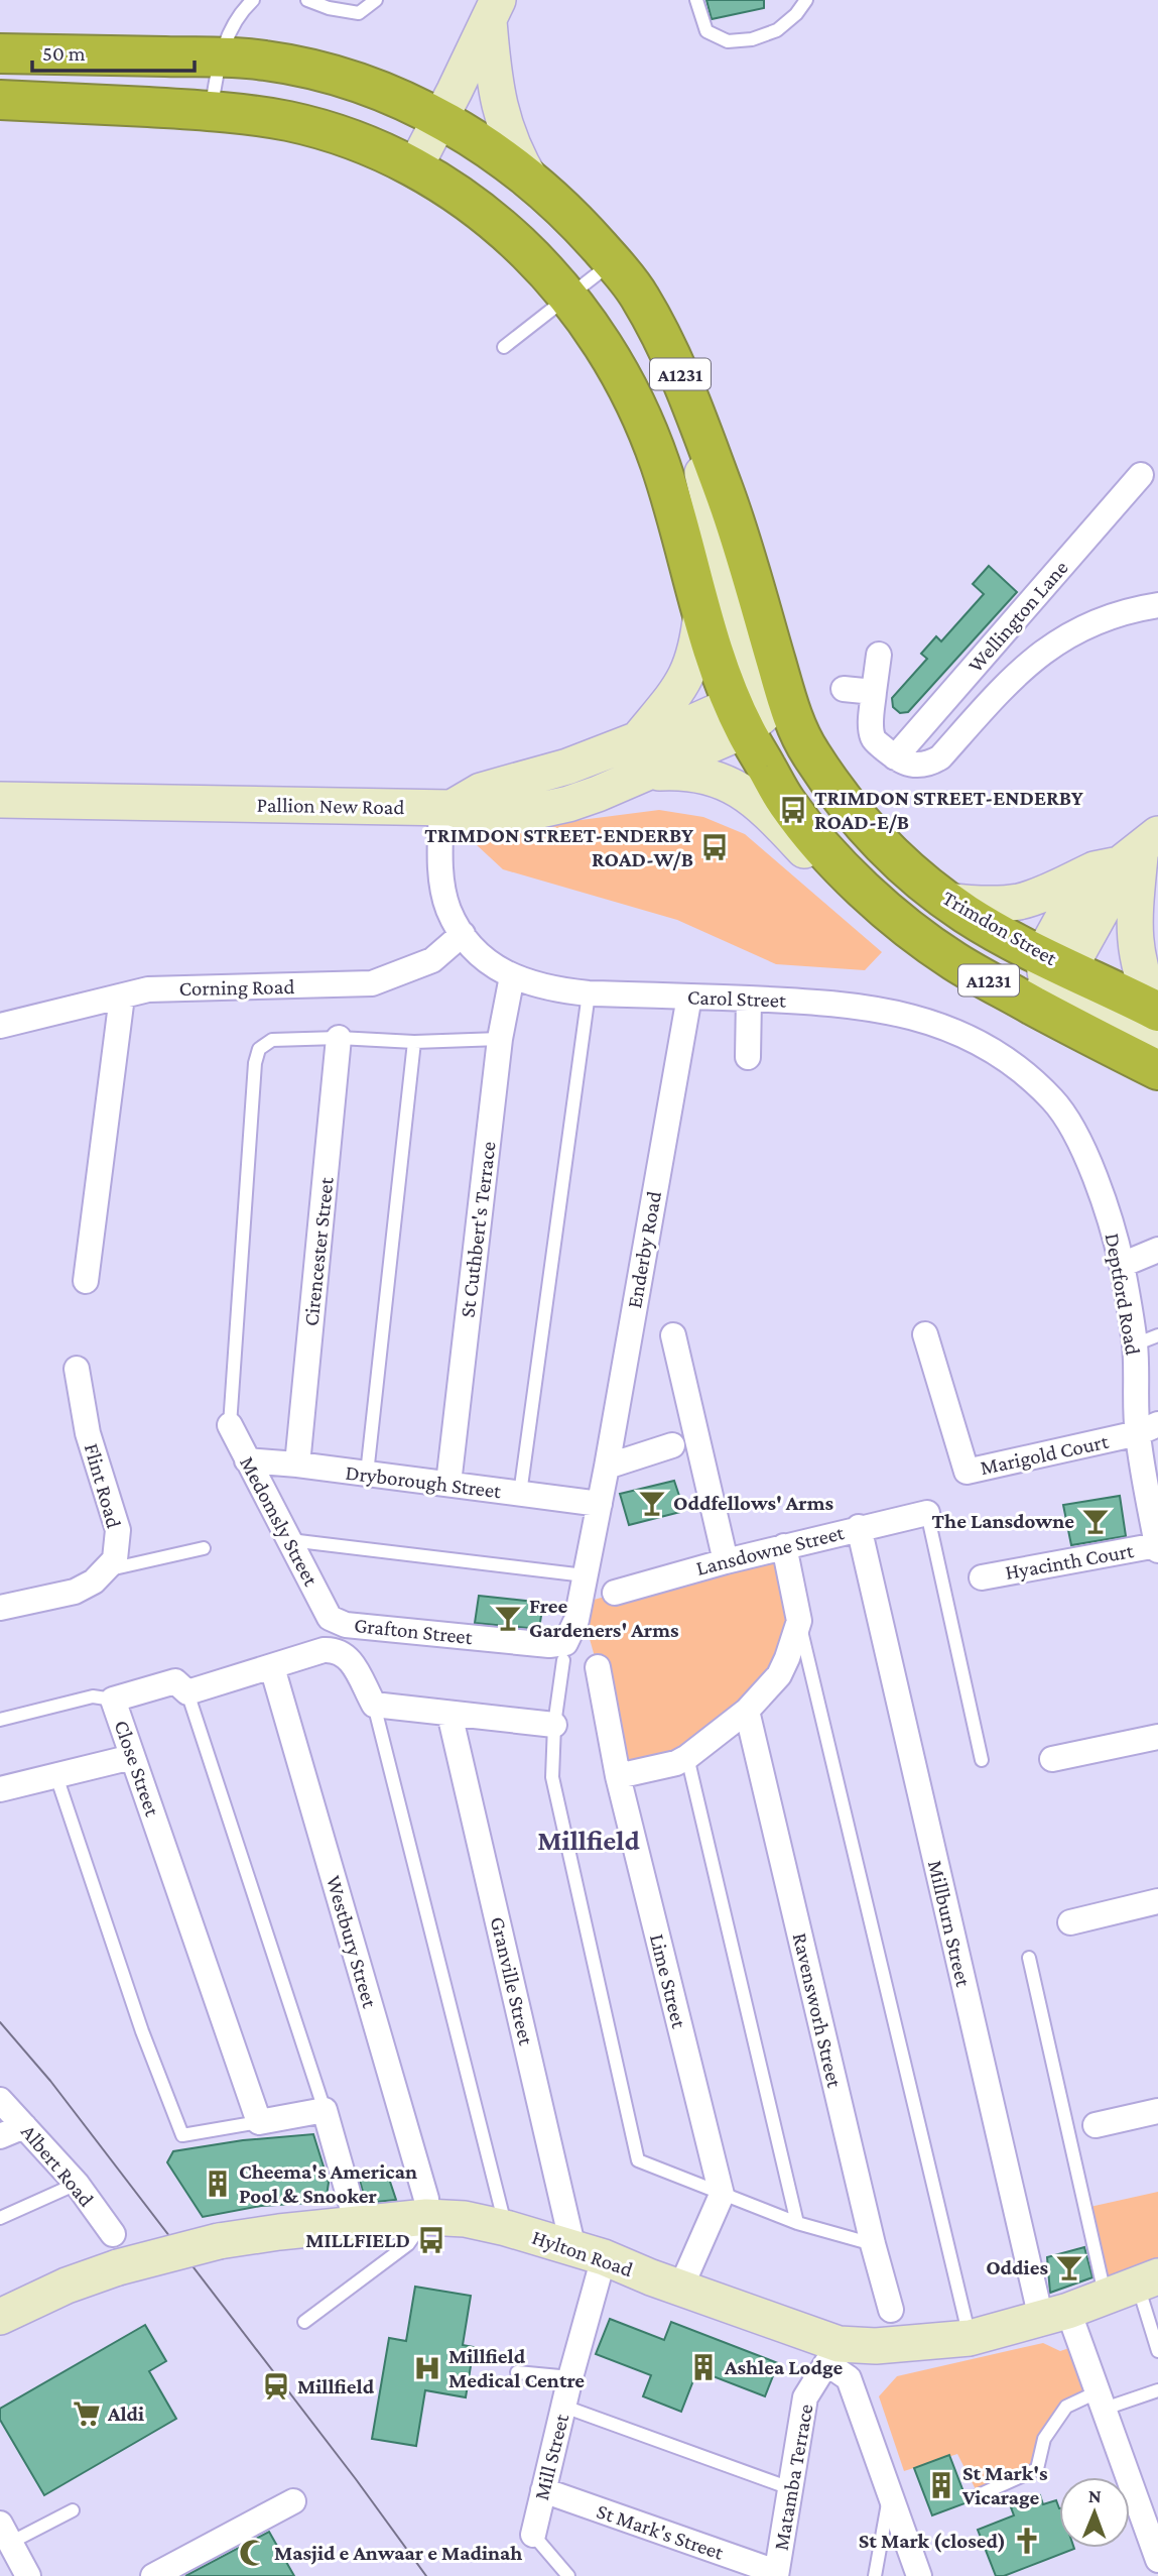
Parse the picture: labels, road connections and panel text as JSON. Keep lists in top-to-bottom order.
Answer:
{
  "streets": {
    "highway": ["A1231", "Trimdon Street"],
    "street": [
      "Wellington Lane",
      "Pallion New Road",
      "Corning Road",
      "Carol Street",
      "St Cuthbert's Terrace",
      "Enderby Road",
      "Cirencester Street",
      "Deptford Road",
      "Marigold Court",
      "Dryborough Street",
      "Flint Road",
      "Medomsly Street",
      "Lansdowne Street",
      "Hyacinth Court",
      "Grafton Street",
      "Close Street",
      "Millburn Street",
      "Westbury Street",
      "Granville Street",
      "Lime Street",
      "Ravensworh Street",
      "Albert Road",
      "Hylton Road",
      "Mill Street",
      "Matamba Terrace",
      "St Mark's Street"
    ]
  },
  "crossings": [
    ["A1231", "Pallion New Road"],
    ["A1231", "Trimdon Street"],
    ["Pallion New Road", "Trimdon Street"],
    ["Pallion New Road", "Carol Street"],
    ["Corning Road", "Carol Street"],
    ["Carol Street", "St Cuthbert's Terrace"],
    ["Carol Street", "Enderby Road"],
    ["Carol Street", "Deptford Road"],
    ["St Cuthbert's Terrace", "Dryborough Street"],
    ["Enderby Road", "Dryborough Street"],
    ["Enderby Road", "Grafton Street"],
    ["Cirencester Street", "Dryborough Street"],
    ["Deptford Road", "Marigold Court"],
    ["Deptford Road", "Hyacinth Court"],
    ["Dryborough Street", "Medomsly Street"],
    ["Dryborough Street", "Grafton Street"],
    ["Medomsly Street", "Grafton Street"],
    ["Lansdowne Street", "Millburn Street"],
    ["Close Street", "Westbury Street"],
    ["Millburn Street", "Hylton Road"],
    ["Westbury Street", "Hylton Road"],
    ["Granville Street", "Hylton Road"],
    ["Granville Street", "Mill Street"],
    ["Albert Road", "Hylton Road"],
    ["Hylton Road", "Mill Street"],
    ["Hylton Road", "Matamba Terrace"],
    ["Mill Street", "St Mark's Street"],
    ["Matamba Terrace", "St Mark's Street"]
  ],
  "districts": ["Millfield"],
  "places": {
    "bus stop": ["TRIMDON STREET-ENDERBY ROAD-E/B", "TRIMDON STREET-ENDERBY ROAD-W/B", "MILLFIELD"],
    "bar": [
      "Oddfellows' Arms",
      "The Lansdowne",
      "Free Gardeners' Arms",
      "Oddies"
    ],
    "building": ["Cheema's American Pool & Snooker", "Ashlea Lodge", "St Mark's Vicarage"],
    "hospital": ["Millfield Medical Centre"],
    "station": ["Millfield"],
    "supermarket": ["Aldi"],
    "church": ["St Mark (closed)"],
    "mosque": ["Masjid e Anwaar e Madinah"]
  },
  "scale_bar": "50 m",
  "north": "top"
}
